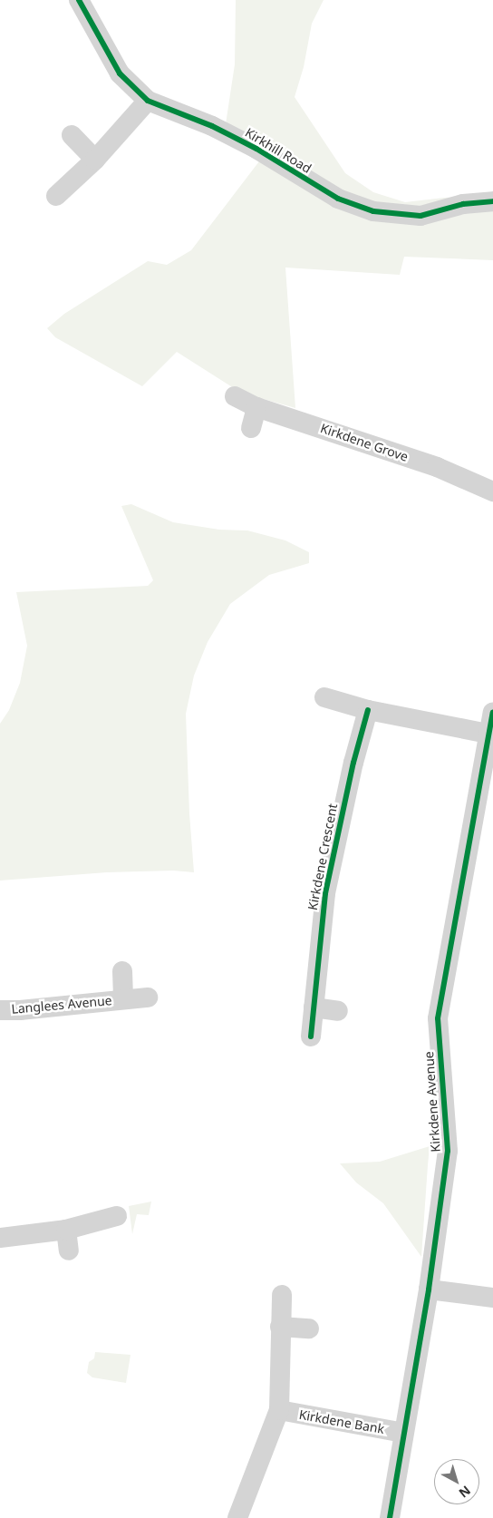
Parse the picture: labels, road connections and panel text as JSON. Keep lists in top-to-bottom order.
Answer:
{
  "streets": {
    "street": [
      "Kirkhill Road",
      "Kirkdene Grove",
      "Kirkdene Crescent",
      "Langlees Avenue",
      "Kirkdene Avenue",
      "Kirkdene Bank"
    ]
  },
  "crossings": [
    ["Kirkdene Avenue", "Kirkdene Bank"]
  ],
  "north": "bottom right"
}
